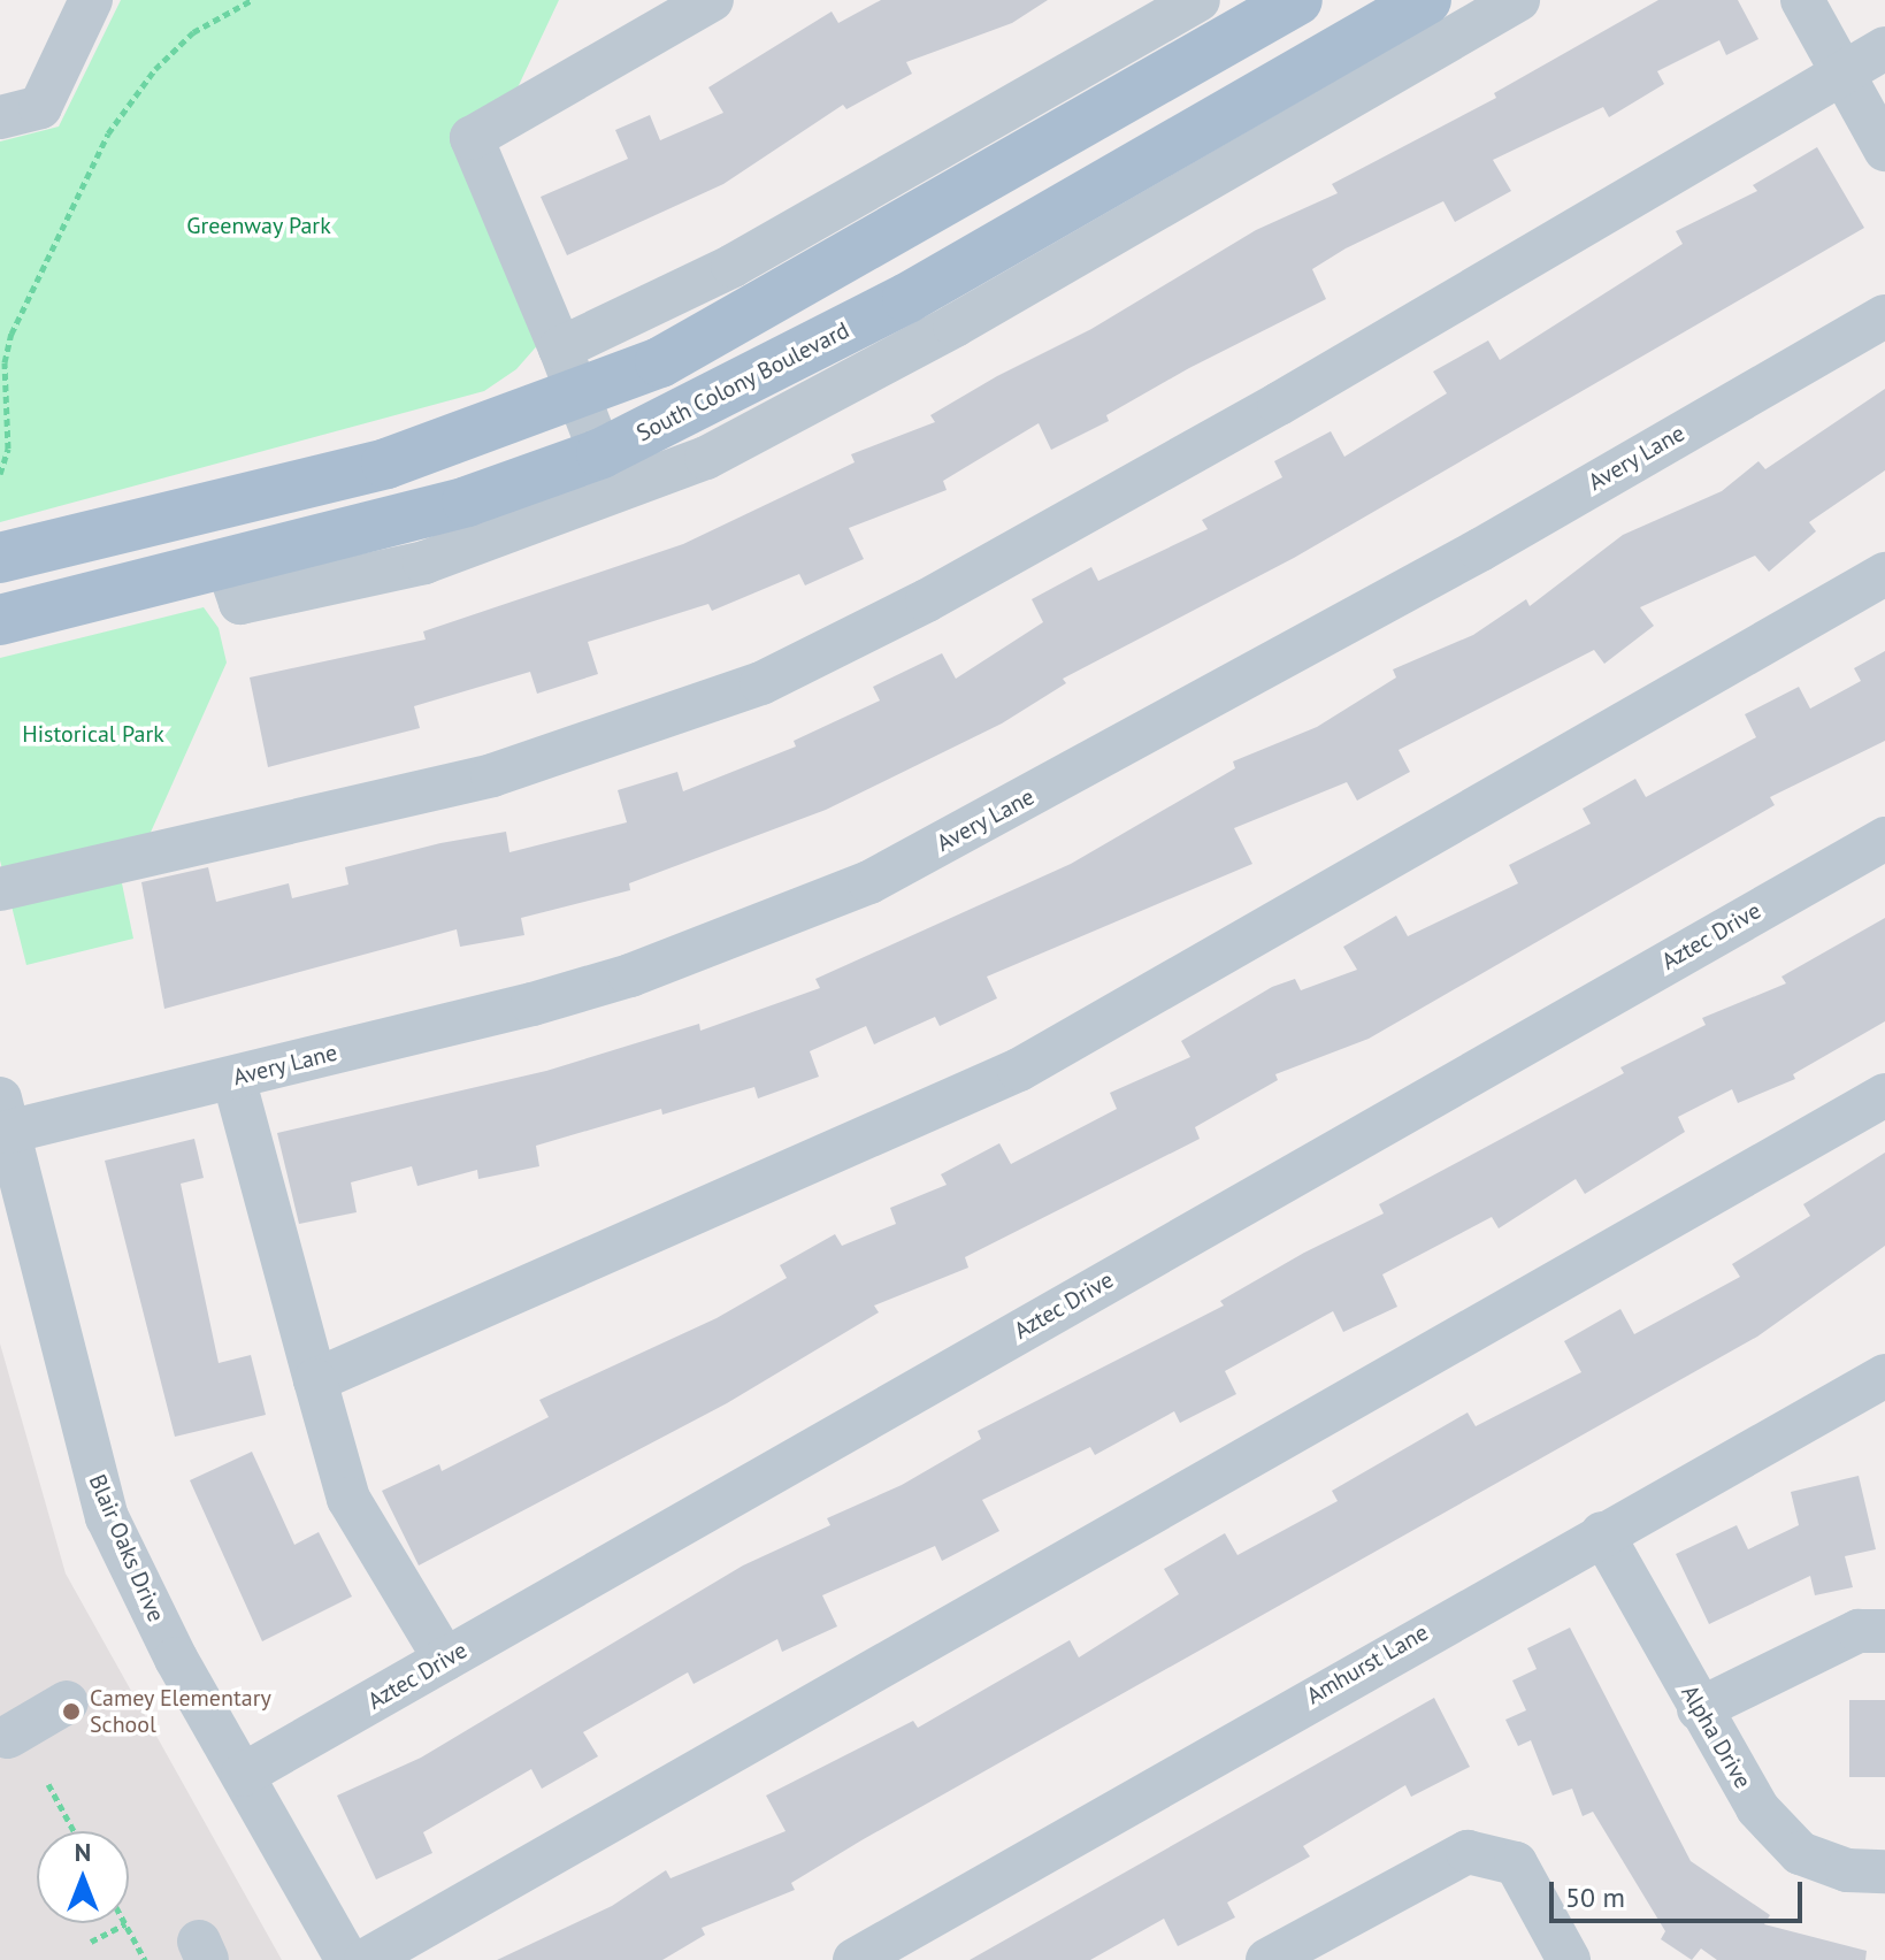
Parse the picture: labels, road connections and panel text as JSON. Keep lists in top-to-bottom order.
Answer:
{
  "streets": {
    "main road": ["South Colony Boulevard"],
    "street": [
      "Avery Lane",
      "Aztec Drive",
      "Blair Oaks Drive",
      "Amhurst Lane",
      "Alpha Drive"
    ]
  },
  "crossings": [
    ["Avery Lane", "Blair Oaks Drive"],
    ["Aztec Drive", "Blair Oaks Drive"],
    ["Amhurst Lane", "Alpha Drive"]
  ],
  "parks": ["Greenway Park", "Historical Park"],
  "places": ["Camey Elementary School"],
  "scale_bar": "50 m",
  "north": "top"
}
